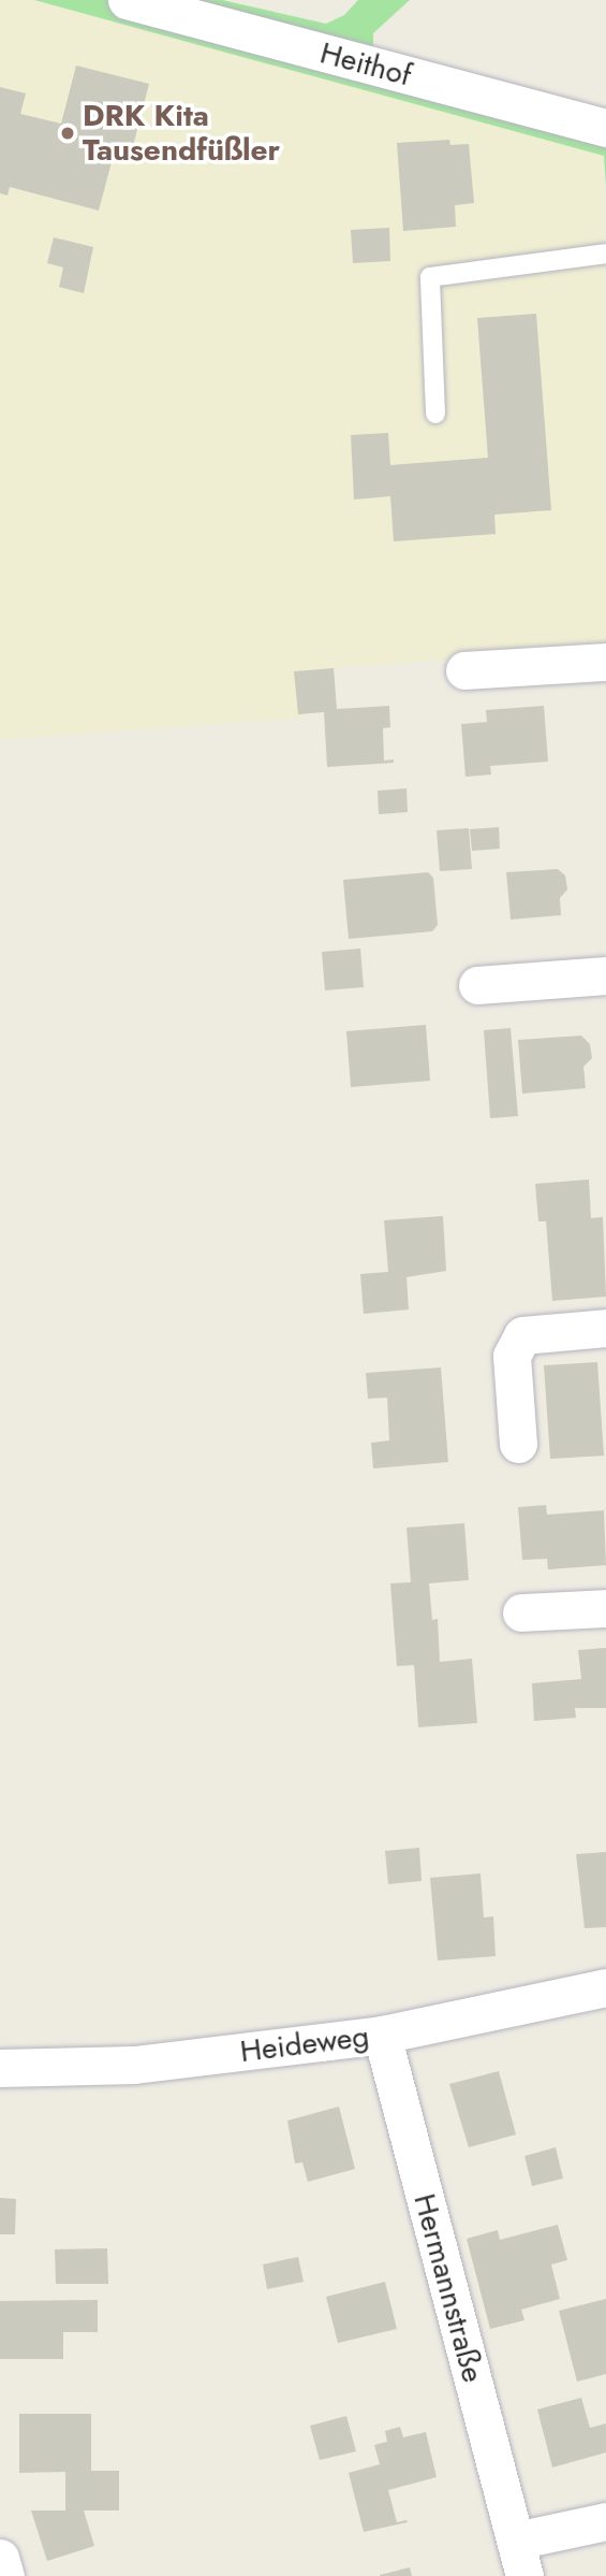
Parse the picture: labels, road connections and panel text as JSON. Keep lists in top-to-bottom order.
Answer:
{
  "streets": {
    "street": ["Heithof", "Heideweg", "Hermannstraße"]
  },
  "crossings": [
    ["Heideweg", "Hermannstraße"]
  ],
  "places": ["DRK Kita Tausendfüßler"]
}
